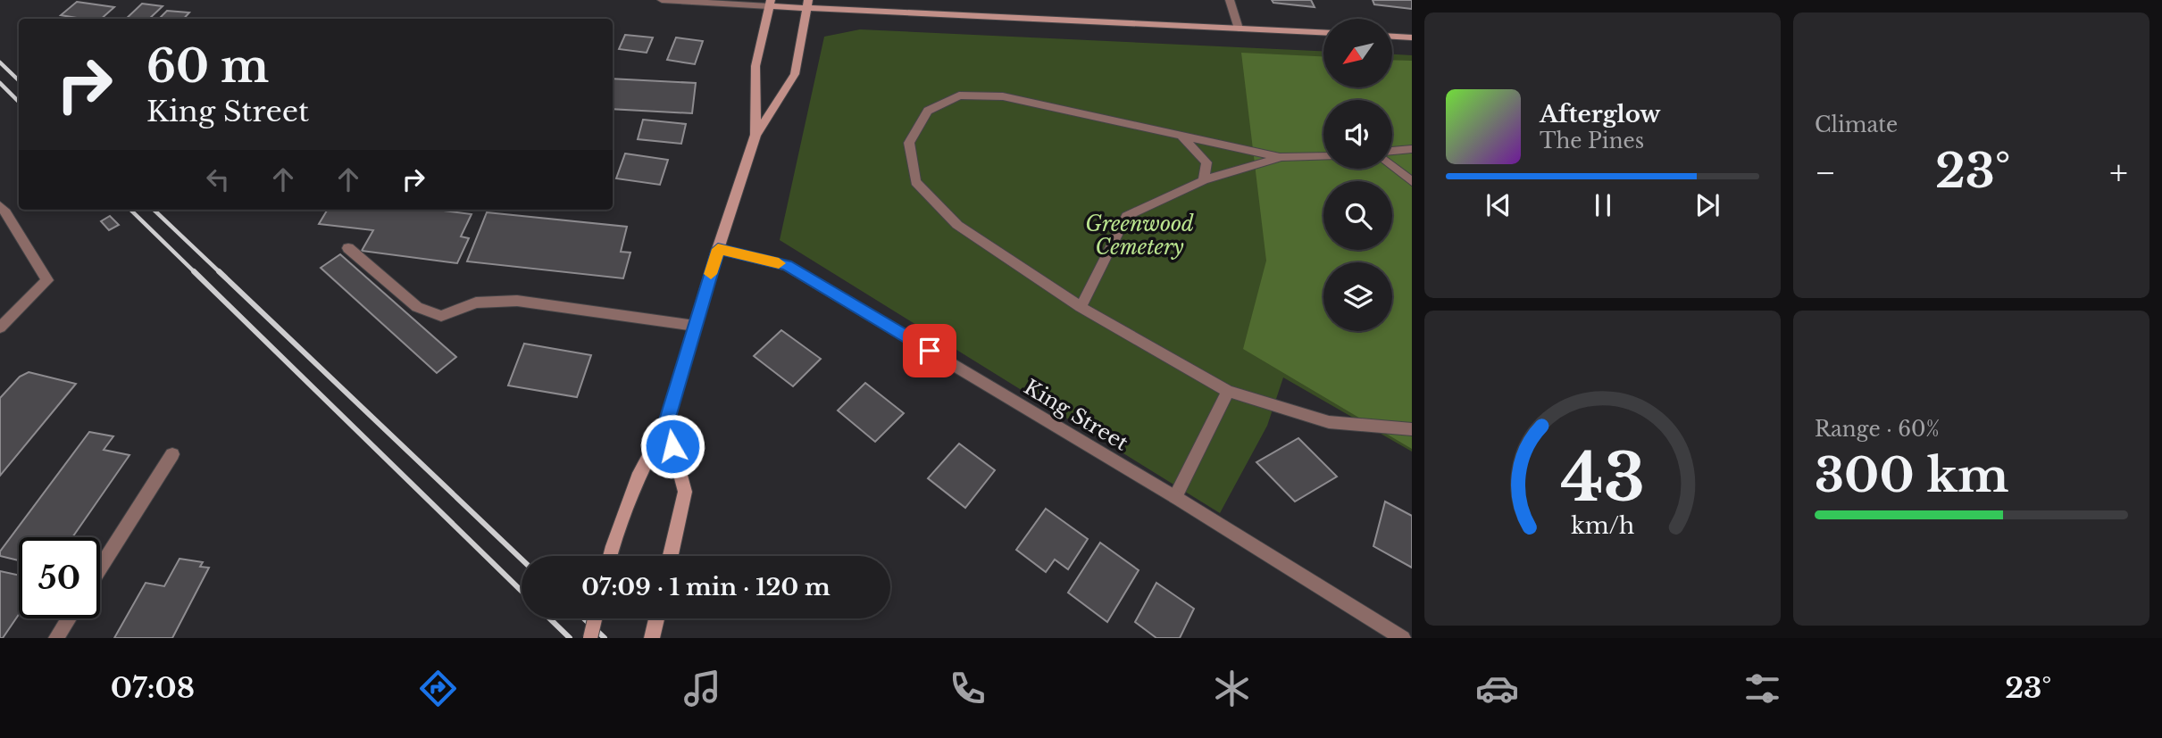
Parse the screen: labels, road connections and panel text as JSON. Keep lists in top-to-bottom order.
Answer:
{
  "streets": {
    "street": ["King Street"]
  },
  "parks": ["Greenwood Cemetery"],
  "north": "bottom left",
  "page": {
    "tile": [
      "Climate",
      ["Range · 60%", "300 km"]
    ],
    "turn": ["60 m", "King Street"],
    "song": ["Afterglow", "The Pines"],
    "heat": ["−", "23°", "+"],
    "limit": "50",
    "trip": "07:09 · 1 min · 120 m",
    "tabs": ["07:08", "23°"],
    "gauge": ["43", "km/h"]
  }
}
